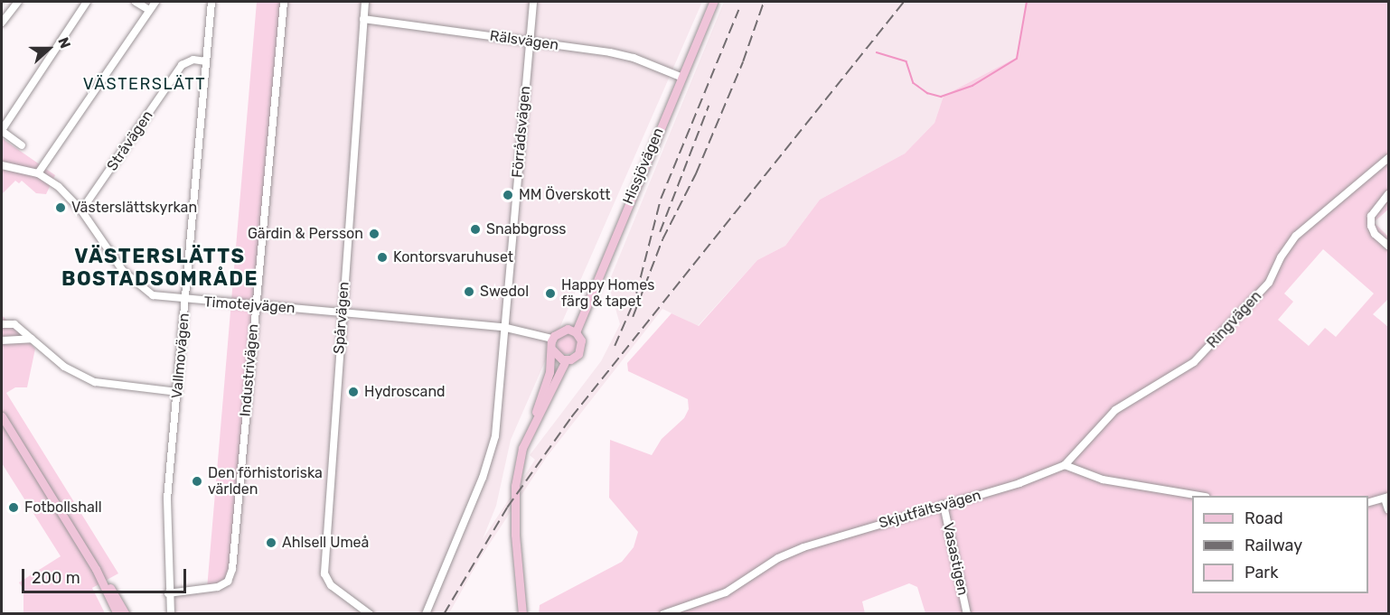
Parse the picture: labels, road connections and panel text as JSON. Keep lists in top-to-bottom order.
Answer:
{
  "streets": {
    "main road": ["Hissjövägen"],
    "street": [
      "Rälsvägen",
      "Förrådsvägen",
      "Stråvägen",
      "Timotejvägen",
      "Spårvägen",
      "Ringvägen",
      "Vallmovägen",
      "Industrivägen",
      "Skjutfältsvägen",
      "Vasastigen"
    ]
  },
  "crossings": [
    ["Rälsvägen", "Förrådsvägen"],
    ["Rälsvägen", "Hissjövägen"],
    ["Rälsvägen", "Spårvägen"],
    ["Förrådsvägen", "Timotejvägen"],
    ["Stråvägen", "Timotejvägen"],
    ["Stråvägen", "Vallmovägen"],
    ["Hissjövägen", "Timotejvägen"],
    ["Timotejvägen", "Spårvägen"],
    ["Timotejvägen", "Vallmovägen"],
    ["Timotejvägen", "Industrivägen"],
    ["Ringvägen", "Skjutfältsvägen"],
    ["Vallmovägen", "Industrivägen"],
    ["Skjutfältsvägen", "Vasastigen"]
  ],
  "districts": ["VÄSTERSLÄTT", "VÄSTERSLÄTTS BOSTADSOMRÅDE"],
  "places": [
    "MM Överskott",
    "Västerslättskyrkan",
    "Snabbgross",
    "Gärdin & Persson",
    "Kontorsvaruhuset",
    "Swedol",
    "Happy Homes färg & tapet",
    "Hydroscand",
    "Den förhistoriska världen",
    "Fotbollshall",
    "Ahlsell Umeå"
  ],
  "legend": ["Road", "Railway", "Park"],
  "scale_bar": "200 m",
  "north": "right"
}
